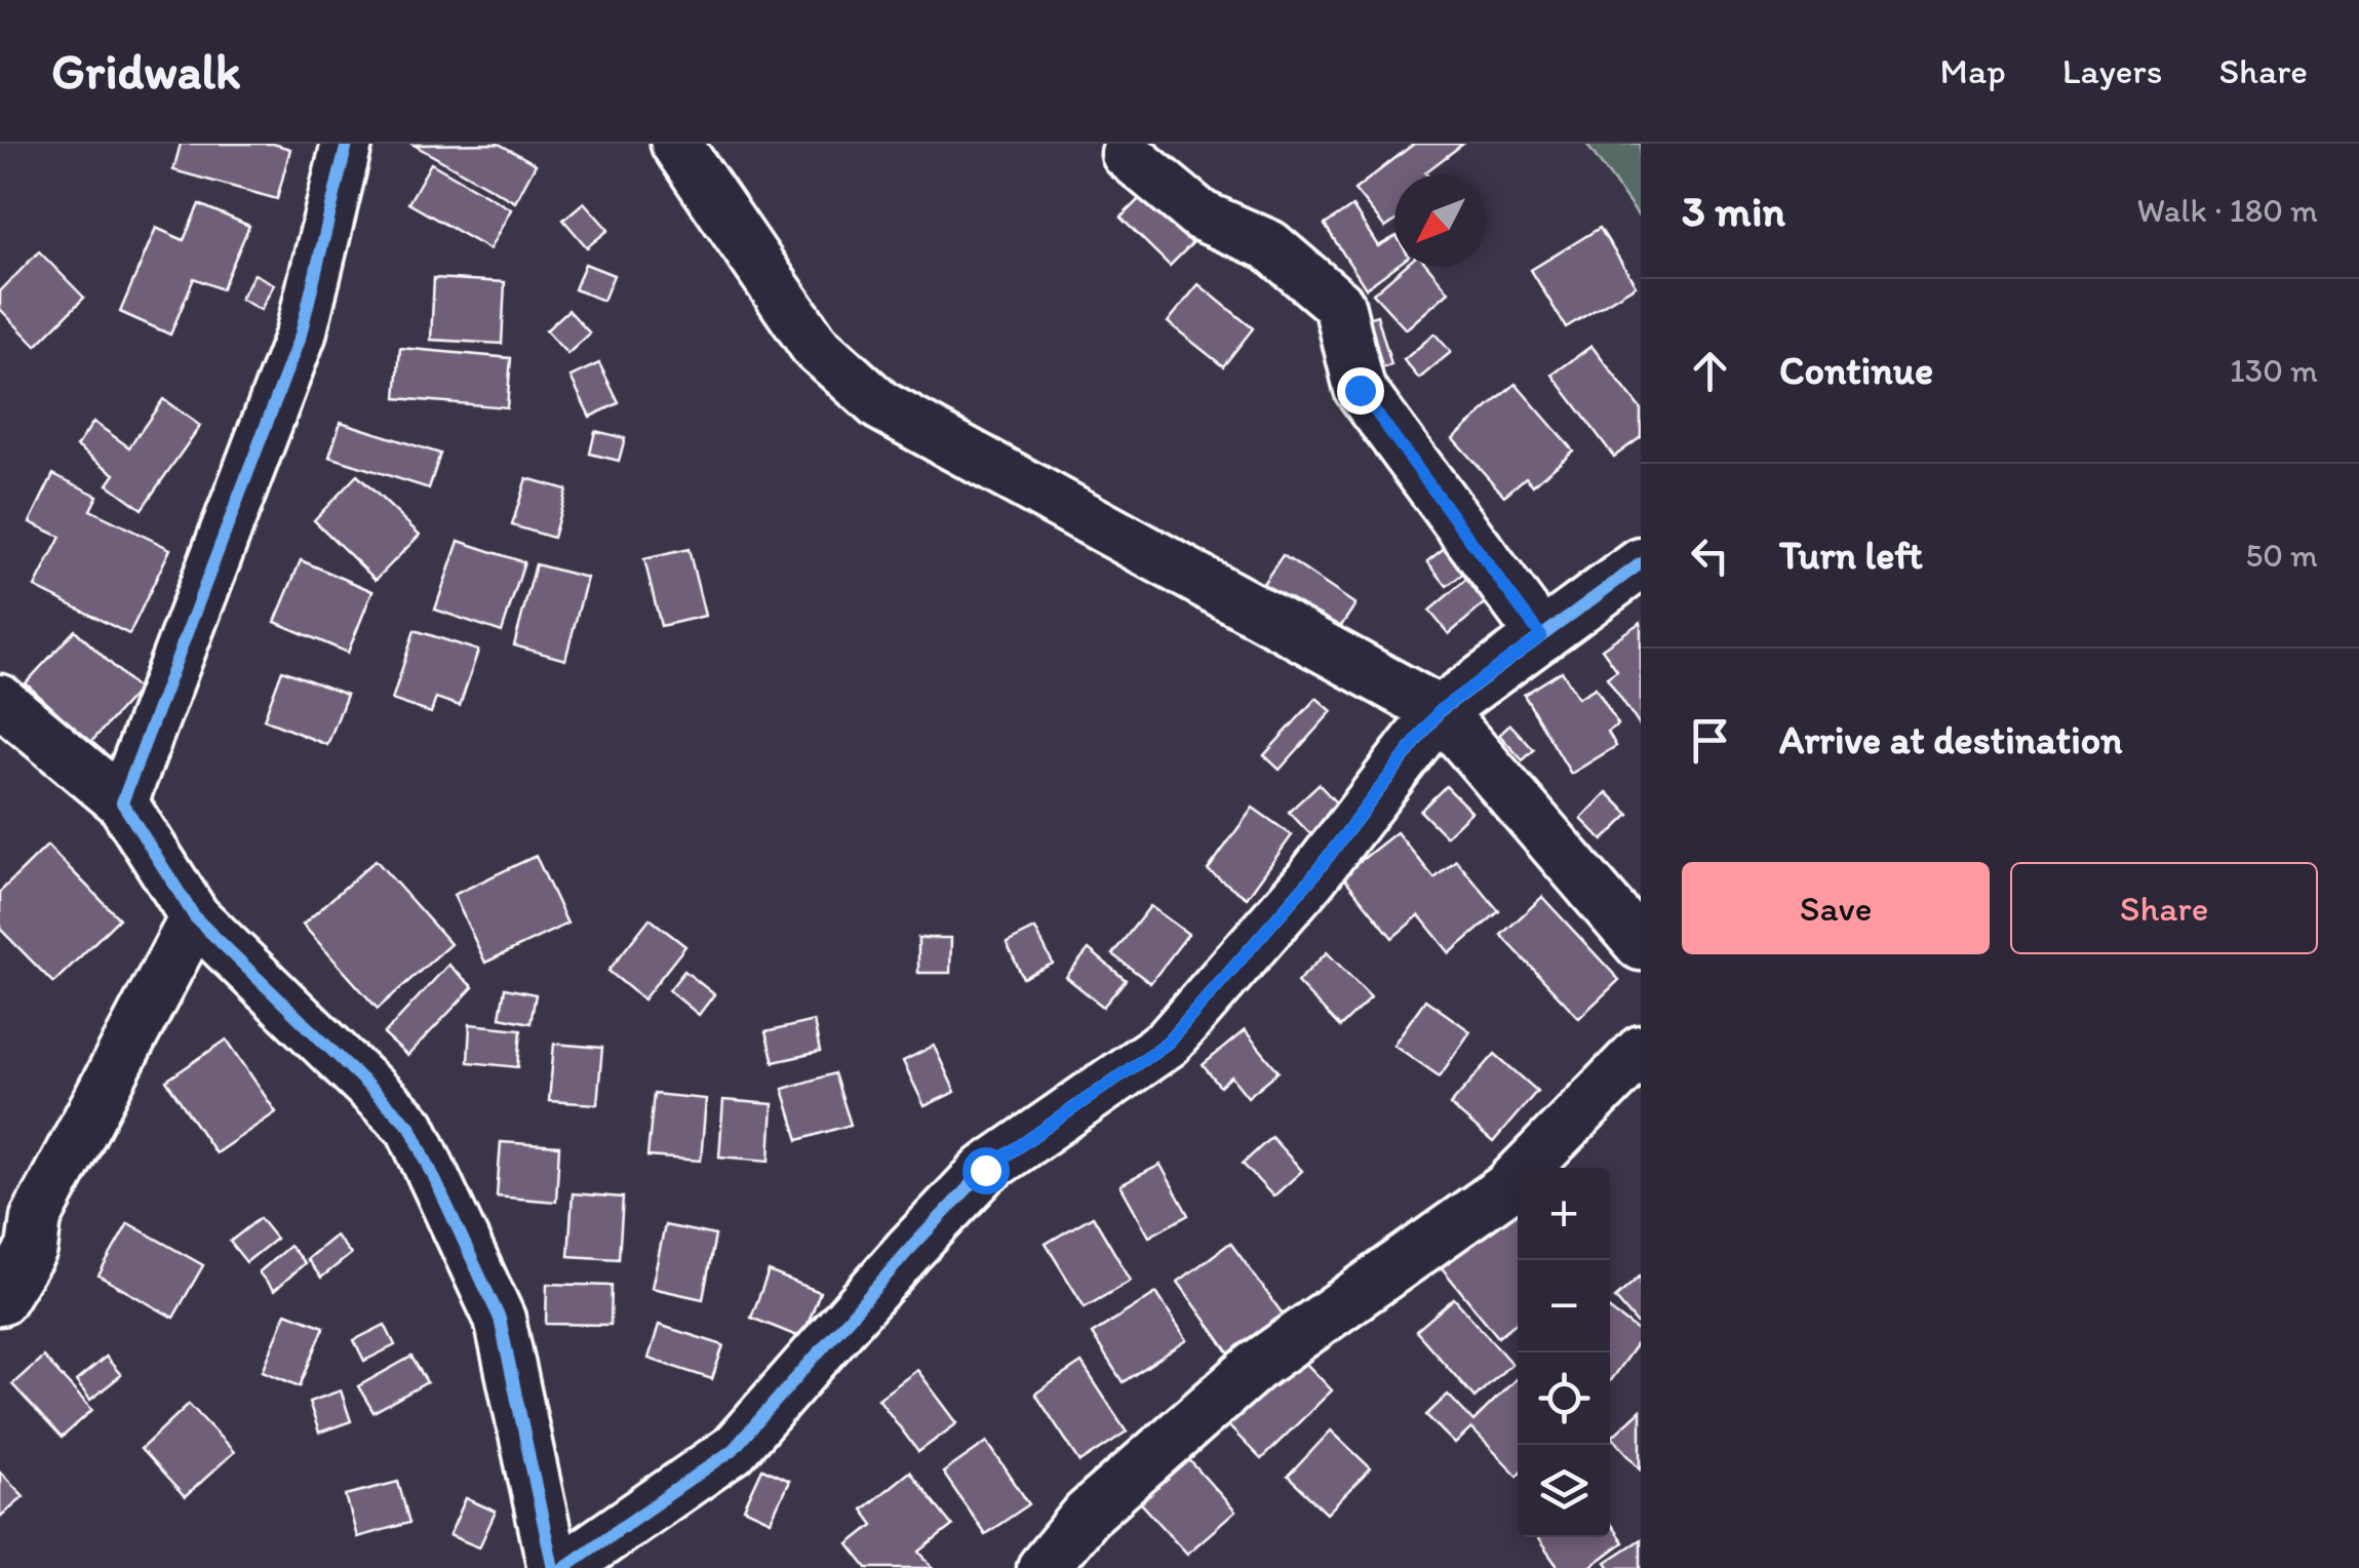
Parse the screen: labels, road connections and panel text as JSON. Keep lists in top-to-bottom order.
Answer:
{
  "north": "bottom left",
  "page": {
    "header": "Gridwalk",
    "nav": ["Map", "Layers", "Share"],
    "heading": ["3 min", "Walk · 180 m"],
    "list": [
      ["Continue", "130 m"],
      ["Turn left", "50 m"],
      "Arrive at destination"
    ],
    "buttons": ["Save", "Share"],
    "map_buttons": ["+", "−"]
  }
}
